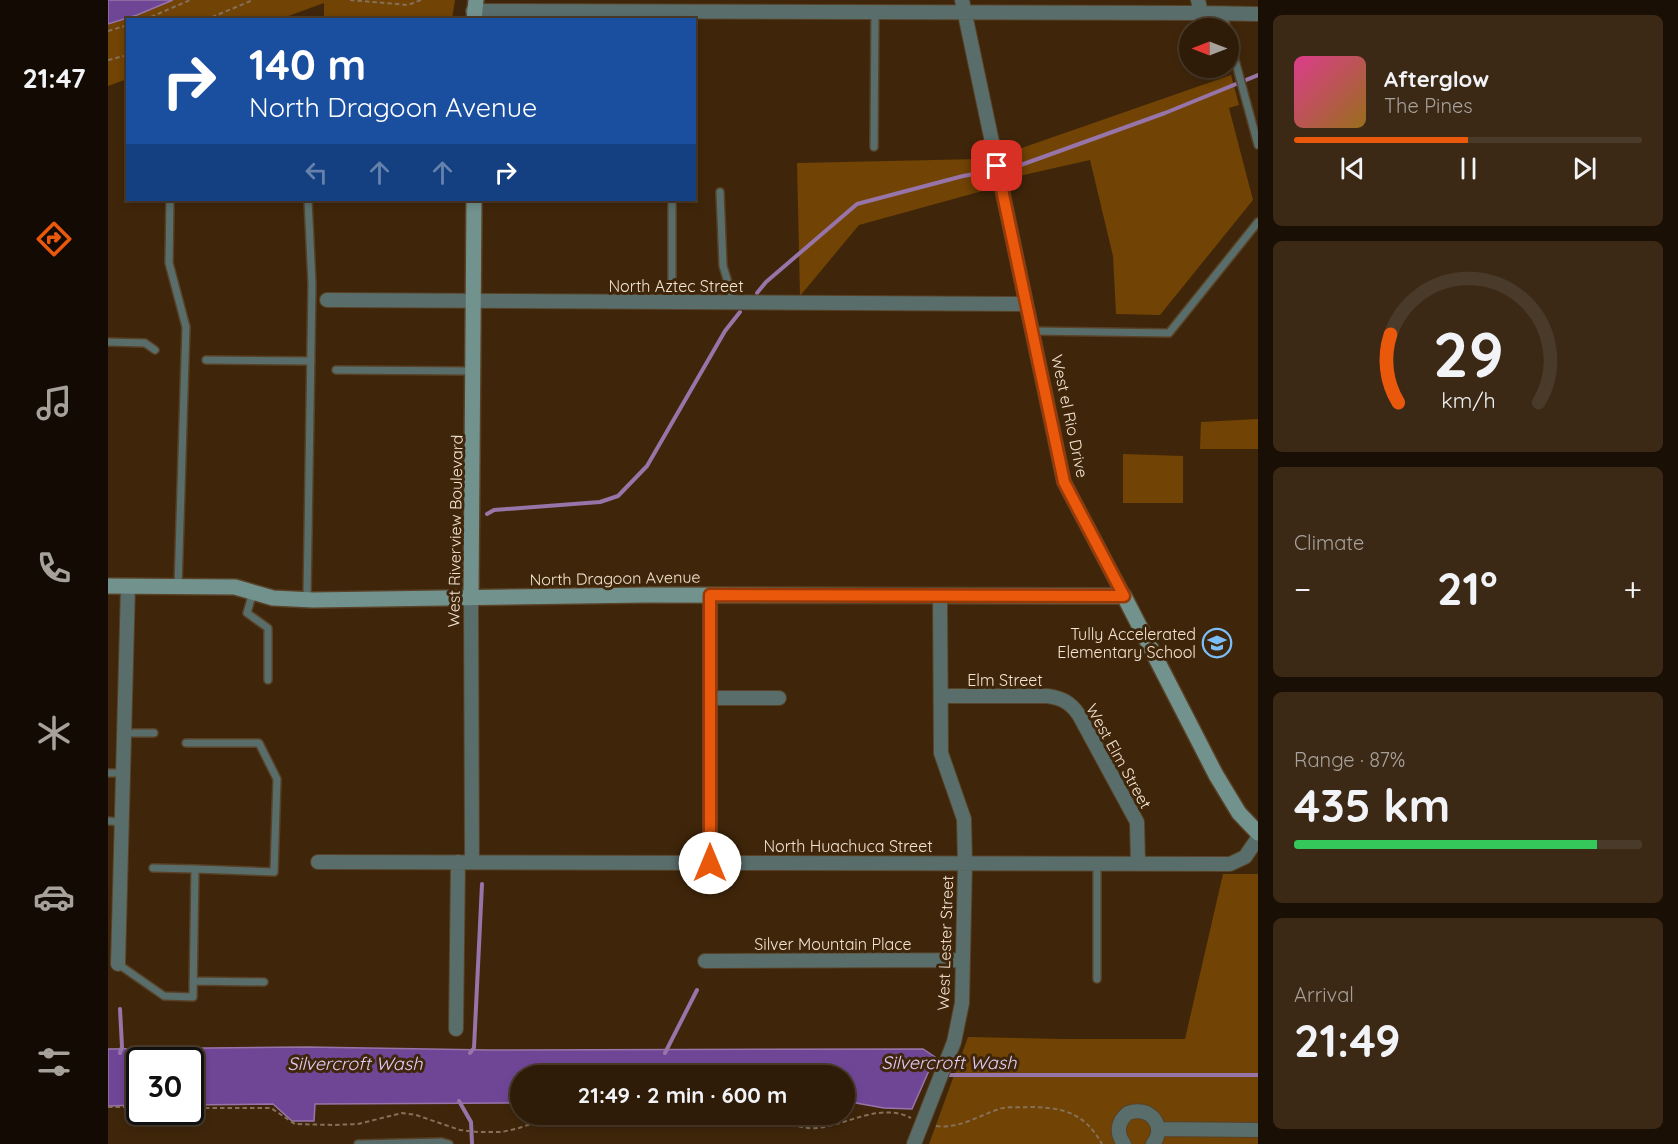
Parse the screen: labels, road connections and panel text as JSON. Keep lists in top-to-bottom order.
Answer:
{
  "streets": {
    "street": [
      "North Aztec Street",
      "West el Rio Drive",
      "West Riverview Boulevard",
      "North Dragoon Avenue",
      "Elm Street",
      "West Elm Street",
      "North Huachuca Street",
      "West Lester Street",
      "Silver Mountain Place"
    ]
  },
  "crossings": [
    ["North Aztec Street", "West el Rio Drive"],
    ["North Aztec Street", "West Riverview Boulevard"],
    ["West el Rio Drive", "North Dragoon Avenue"],
    ["West Riverview Boulevard", "North Dragoon Avenue"],
    ["West Riverview Boulevard", "North Huachuca Street"],
    ["North Dragoon Avenue", "West Lester Street"],
    ["Elm Street", "West Elm Street"],
    ["Elm Street", "West Lester Street"],
    ["West Elm Street", "North Huachuca Street"],
    ["North Huachuca Street", "West Lester Street"],
    ["West Lester Street", "Silver Mountain Place"]
  ],
  "water": ["Silvercroft Wash"],
  "places": {
    "school or university": ["Tully Accelerated Elementary School"]
  },
  "north": "left",
  "page": {
    "tabs": "21:47",
    "turn": ["140 m", "North Dragoon Avenue"],
    "song": ["Afterglow", "The Pines"],
    "tile": [
      "Climate",
      ["Range · 87%", "435 km"],
      ["Arrival", "21:49"]
    ],
    "heat": ["−", "21°", "+"],
    "limit": "30",
    "trip": "21:49 · 2 min · 600 m",
    "gauge": ["29", "km/h"]
  }
}
